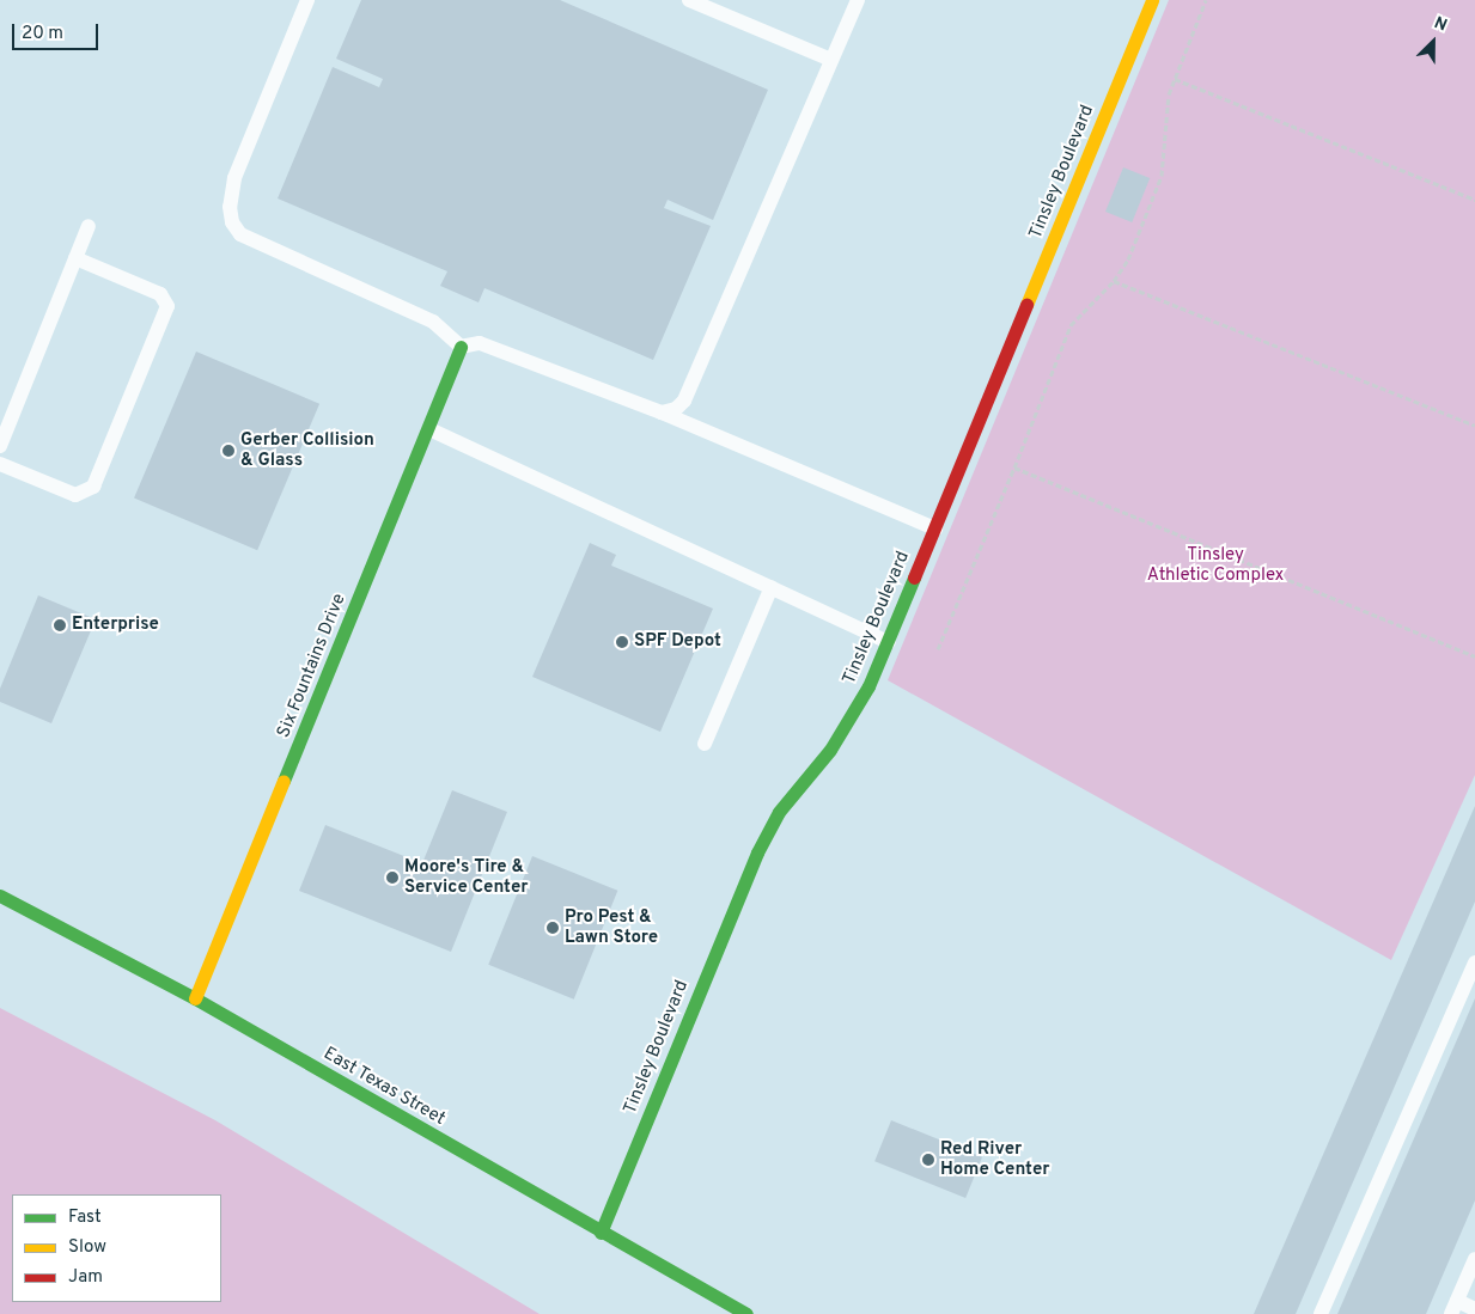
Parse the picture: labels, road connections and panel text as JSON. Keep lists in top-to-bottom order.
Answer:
{
  "streets": {
    "street": ["Tinsley Boulevard", "Six Fountains Drive", "East Texas Street"]
  },
  "crossings": [
    ["Tinsley Boulevard", "East Texas Street"],
    ["Six Fountains Drive", "East Texas Street"]
  ],
  "parks": ["Tinsley Athletic Complex"],
  "places": [
    "Gerber Collision & Glass",
    "Enterprise",
    "SPF Depot",
    "Moore's Tire & Service Center",
    "Pro Pest & Lawn Store",
    "Red River Home Center"
  ],
  "legend": ["Fast", "Slow", "Jam"],
  "scale_bar": "20 m",
  "north": "top right"
}
